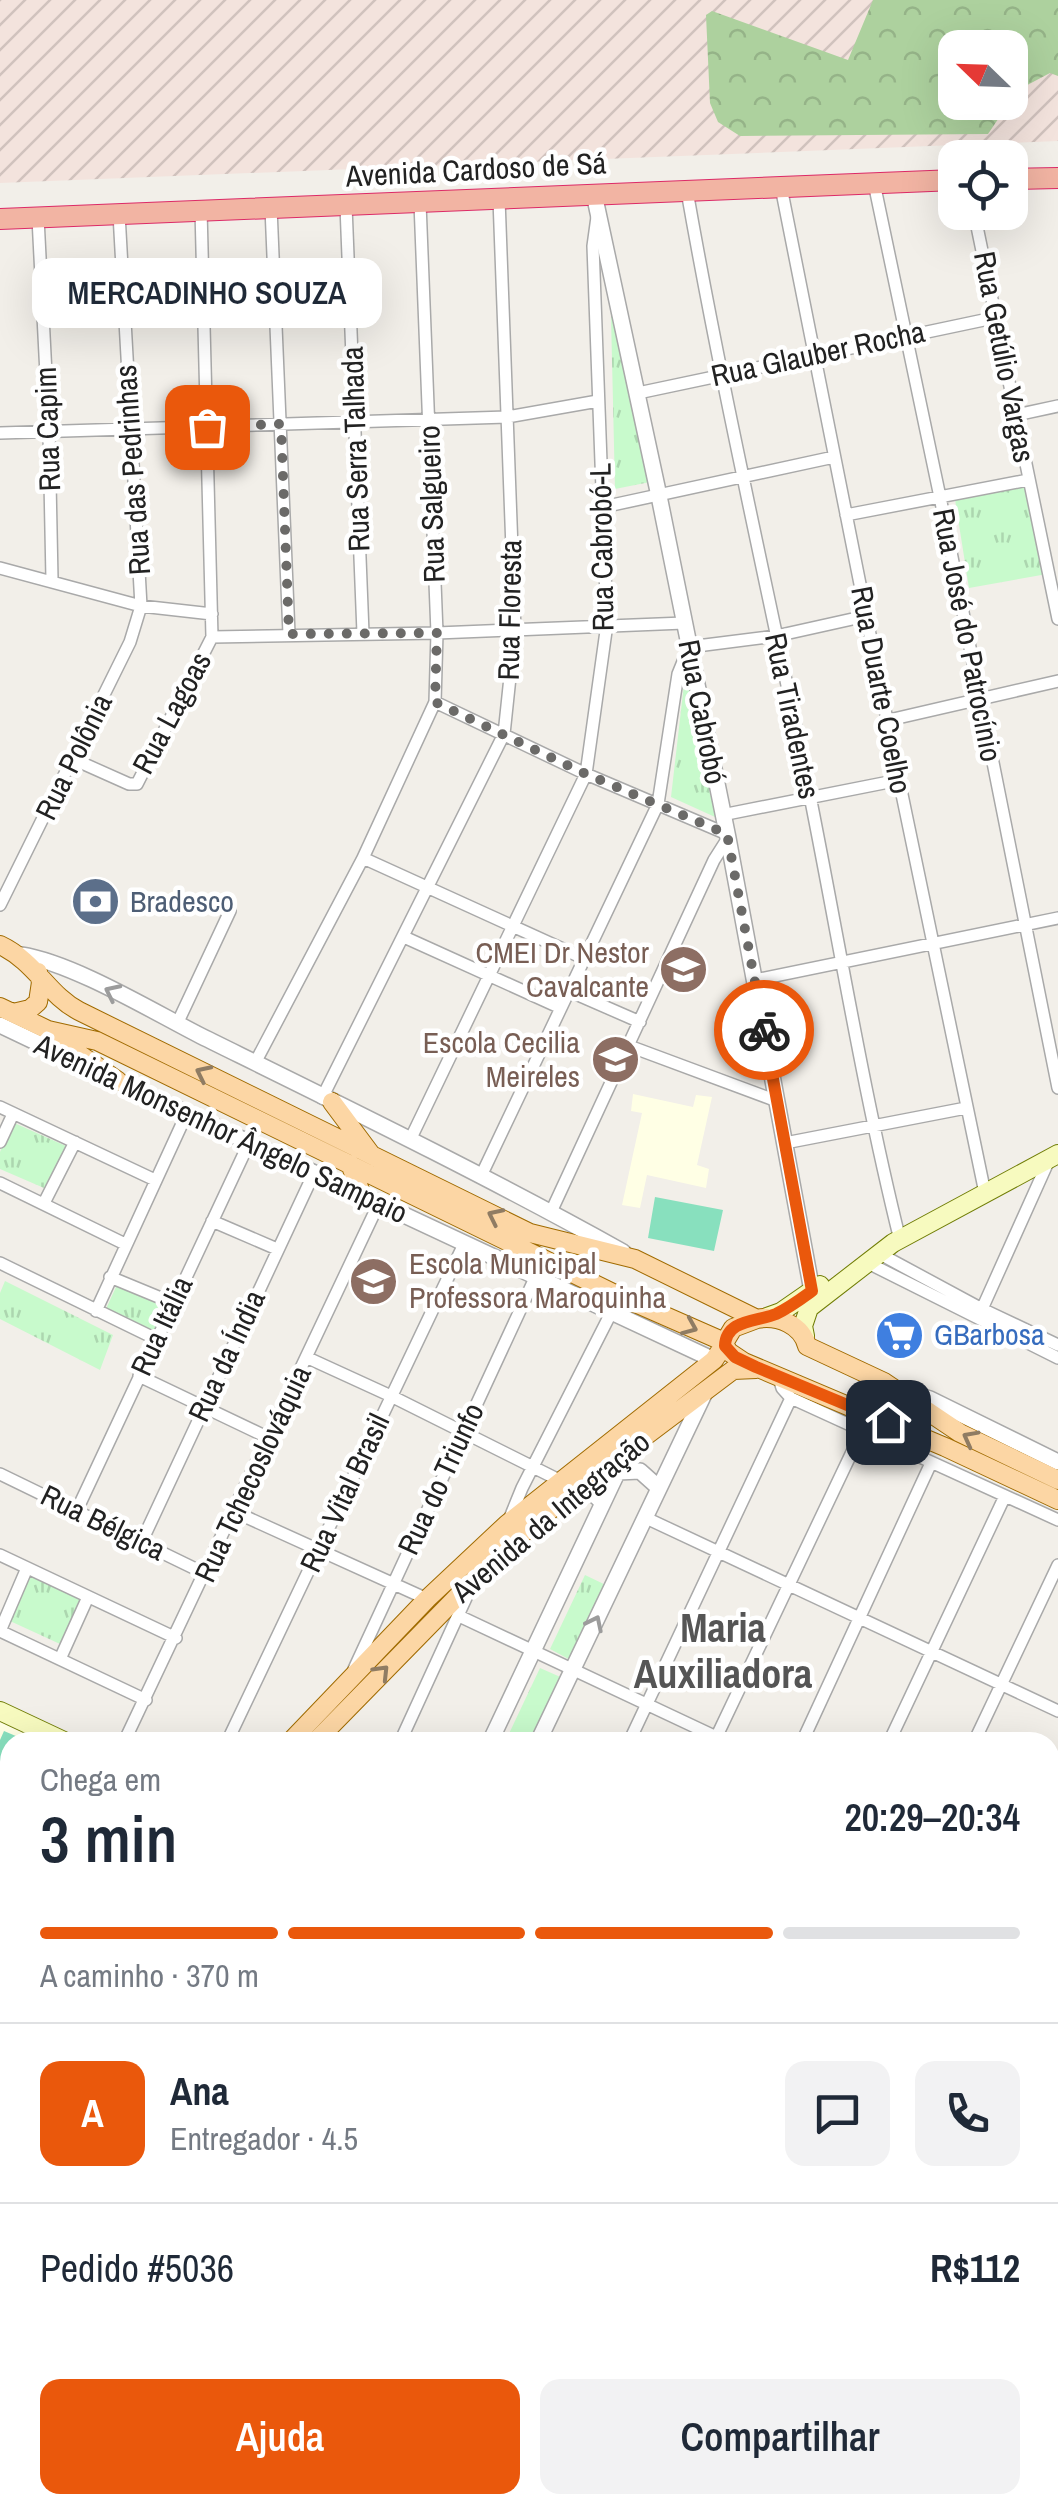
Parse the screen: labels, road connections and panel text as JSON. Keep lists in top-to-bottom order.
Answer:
{
  "streets": {
    "highway": ["Avenida Cardoso de Sá"],
    "main road": ["Avenida Monsenhor Ângelo Sampaio", "Avenida da Integração"],
    "street": [
      "Rua Glauber Rocha",
      "Rua Getúlio Vargas",
      "Rua Capim",
      "Rua Serra Talhada",
      "Rua das Pedrinhas",
      "Rua Salgueiro",
      "Rua Cabrobó-L",
      "Rua Floresta",
      "Rua José do Patrocínio",
      "Rua Duarte Coelho",
      "Rua Cabrobó",
      "Rua Lagoas",
      "Rua Tiradentes",
      "Rua Polônia",
      "Rua Itália",
      "Rua da Índia",
      "Rua Tchecoslováquia",
      "Rua do Triunfo",
      "Rua Vital Brasil",
      "Rua Bélgica"
    ]
  },
  "crossings": [
    ["Avenida Cardoso de Sá", "Rua Capim"],
    ["Avenida Cardoso de Sá", "Rua Serra Talhada"],
    ["Avenida Cardoso de Sá", "Rua das Pedrinhas"],
    ["Avenida Cardoso de Sá", "Rua Salgueiro"],
    ["Avenida Cardoso de Sá", "Rua Cabrobó-L"],
    ["Avenida Cardoso de Sá", "Rua Floresta"],
    ["Avenida Cardoso de Sá", "Rua José do Patrocínio"],
    ["Avenida Cardoso de Sá", "Rua Duarte Coelho"],
    ["Avenida Cardoso de Sá", "Rua Cabrobó"],
    ["Avenida Cardoso de Sá", "Rua Lagoas"],
    ["Avenida Cardoso de Sá", "Rua Tiradentes"],
    ["Rua Glauber Rocha", "Rua Getúlio Vargas"],
    ["Rua Glauber Rocha", "Rua José do Patrocínio"],
    ["Rua Glauber Rocha", "Rua Duarte Coelho"],
    ["Rua Glauber Rocha", "Rua Cabrobó"],
    ["Rua Glauber Rocha", "Rua Tiradentes"],
    ["Rua das Pedrinhas", "Rua Polônia"],
    ["Rua Salgueiro", "Avenida Monsenhor Ângelo Sampaio"],
    ["Rua Cabrobó-L", "Rua Cabrobó"],
    ["Rua Cabrobó-L", "Avenida Monsenhor Ângelo Sampaio"],
    ["Rua Floresta", "Avenida Monsenhor Ângelo Sampaio"],
    ["Rua Lagoas", "Rua Polônia"],
    ["Avenida Monsenhor Ângelo Sampaio", "Rua Itália"],
    ["Avenida Monsenhor Ângelo Sampaio", "Rua da Índia"],
    ["Avenida Monsenhor Ângelo Sampaio", "Rua Tchecoslováquia"],
    ["Avenida Monsenhor Ângelo Sampaio", "Rua do Triunfo"],
    ["Avenida Monsenhor Ângelo Sampaio", "Rua Vital Brasil"],
    ["Avenida Monsenhor Ângelo Sampaio", "Avenida da Integração"],
    ["Rua Itália", "Rua Bélgica"],
    ["Rua da Índia", "Rua Bélgica"],
    ["Rua Tchecoslováquia", "Rua Bélgica"],
    ["Rua do Triunfo", "Avenida da Integração"]
  ],
  "districts": ["Maria Auxiliadora"],
  "places": {
    "other": ["MERCADINHO SOUZA"],
    "bank": ["Bradesco"],
    "school or university": ["CMEI Dr Nestor Cavalcante", "Escola Cecilia Meireles", "Escola Municipal Professora Maroquinha"],
    "supermarket": ["GBarbosa"]
  },
  "north": "top left",
  "page": {
    "bubble": "MERCADINHO SOUZA",
    "heading": ["3 min", "Chega em", "20:29–20:34"],
    "panel": [
      "Ana",
      "Entregador · 4.5",
      "Pedido #5036",
      "R$112"
    ],
    "bar": "A caminho · 370 m",
    "round": "A",
    "buttons": ["Ajuda", "Compartilhar"]
  }
}
